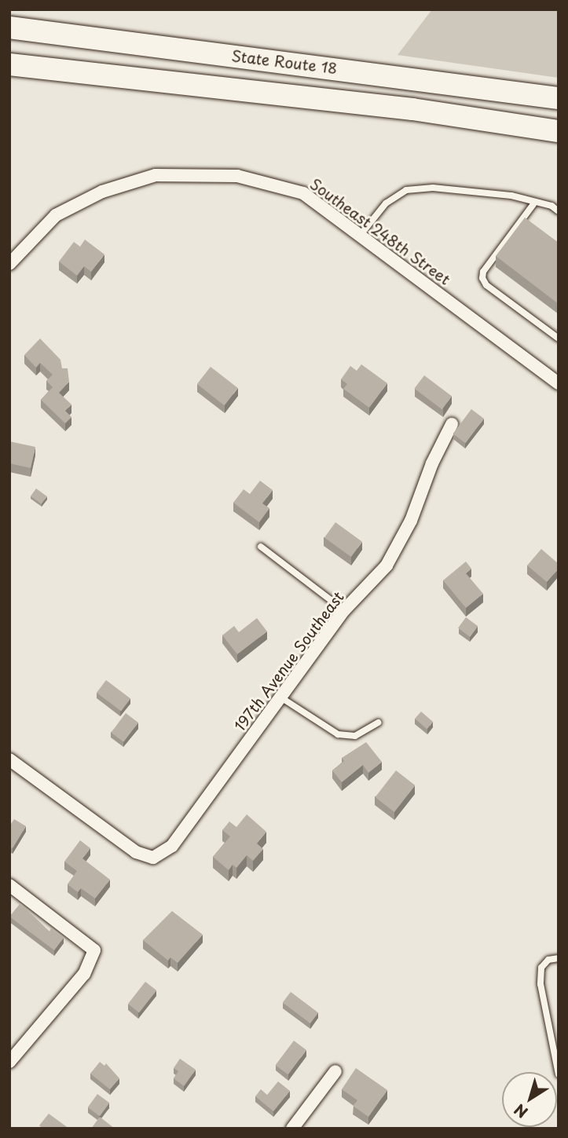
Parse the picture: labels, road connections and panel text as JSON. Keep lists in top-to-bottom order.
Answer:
{
  "streets": {
    "highway": ["State Route 18"],
    "street": ["Southeast 248th Street", "197th Avenue Southeast"]
  },
  "north": "bottom left"
}
